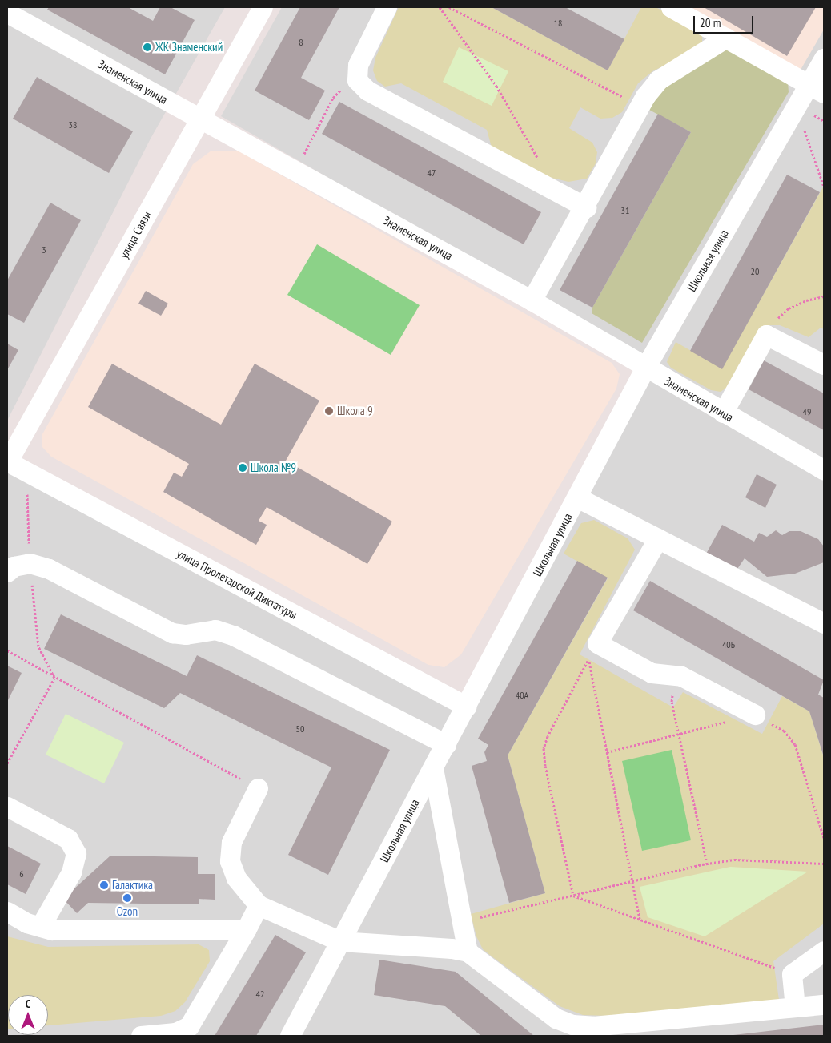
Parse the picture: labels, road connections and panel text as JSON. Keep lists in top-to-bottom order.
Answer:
{
  "streets": {
    "street": [
      "Знаменская улица",
      "улица Связи",
      "Школьная улица",
      "улица Пролетарской Диктатуры"
    ]
  },
  "crossings": [
    ["Знаменская улица", "улица Связи"],
    ["Знаменская улица", "Школьная улица"],
    ["улица Связи", "улица Пролетарской Диктатуры"],
    ["Школьная улица", "улица Пролетарской Диктатуры"]
  ],
  "places": [
    "ЖК Знаменский",
    "Школа 9",
    "Школа №9",
    "Галактика",
    "Ozon"
  ],
  "house_numbers": [
    "18",
    "8",
    "38",
    "47",
    "31",
    "3",
    "20",
    "49",
    "40Б",
    "40А",
    "50",
    "6",
    "42"
  ],
  "scale_bar": "20 m",
  "north": "top"
}
